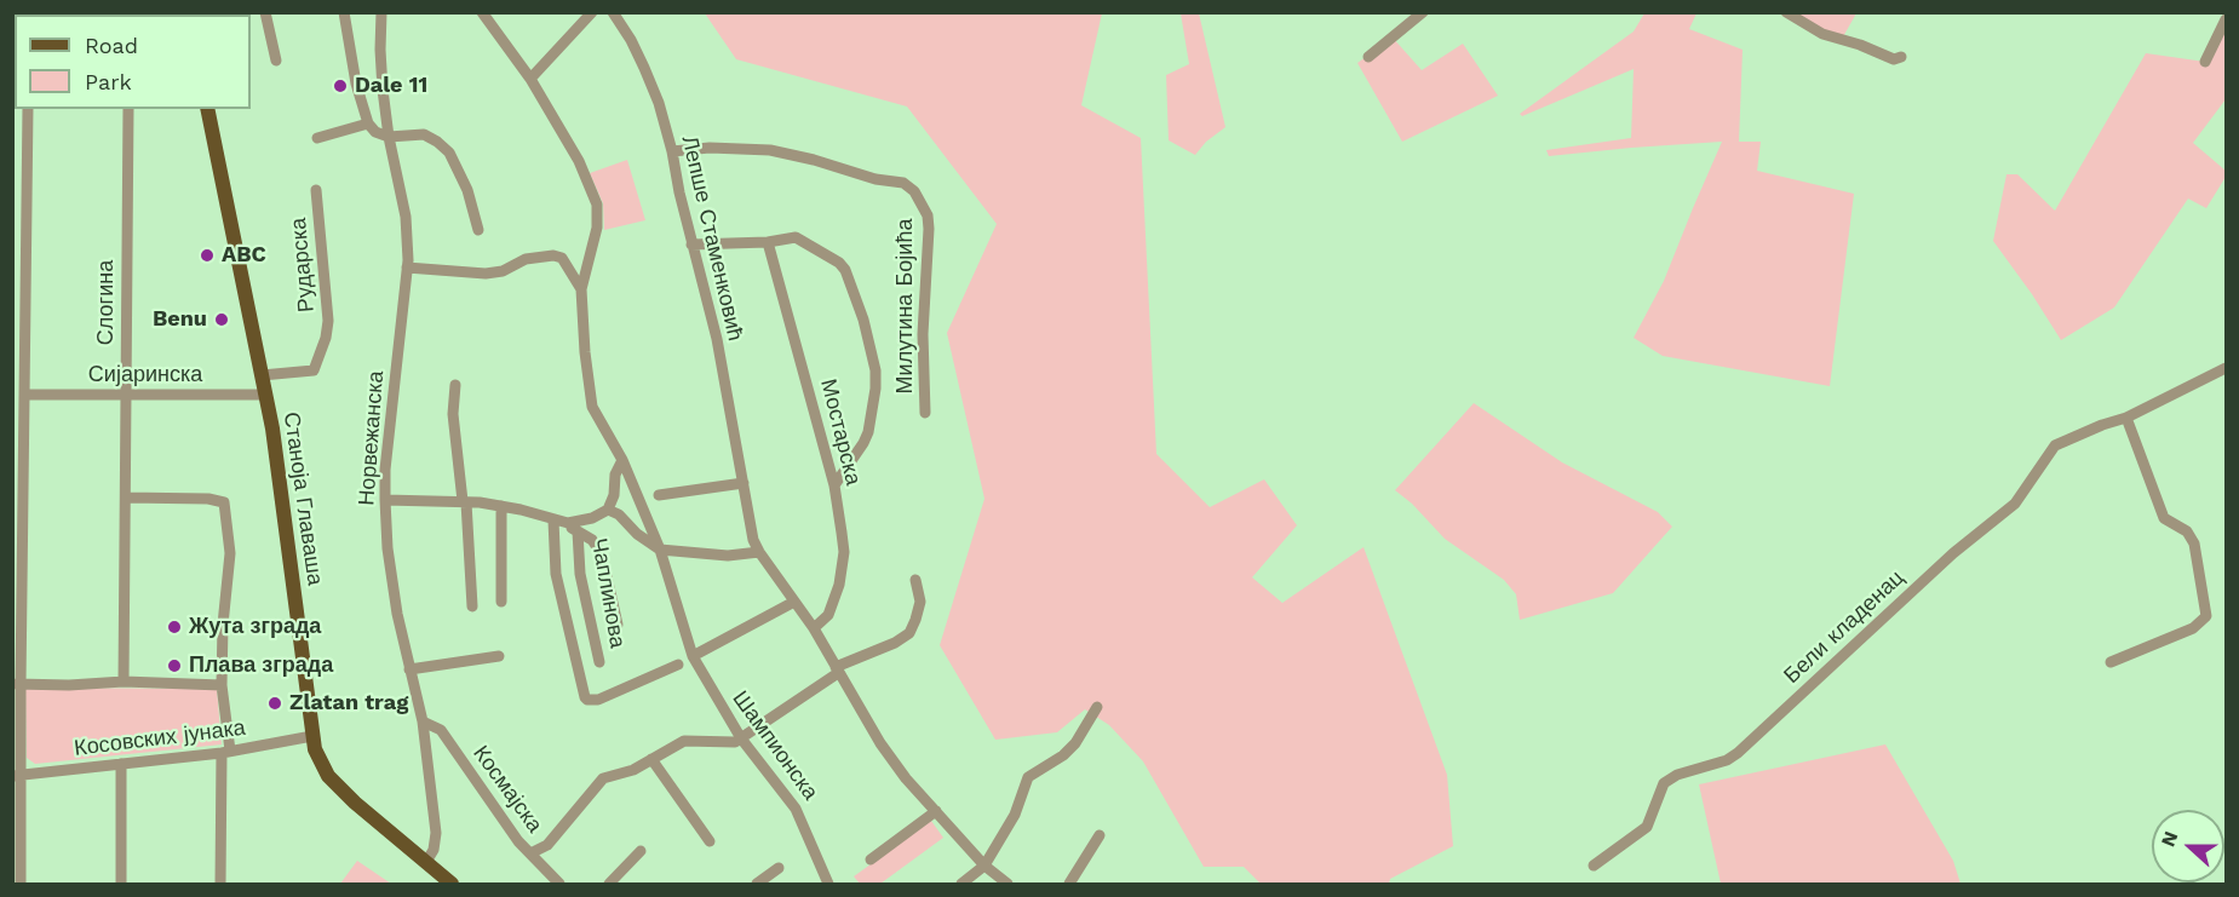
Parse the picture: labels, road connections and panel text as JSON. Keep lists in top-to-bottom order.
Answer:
{
  "streets": {
    "main road": ["Станоја Главаша"],
    "street": [
      "Лепше Стаменковић",
      "Рударска",
      "Слогина",
      "Милутина Бојића",
      "Сијаринска",
      "Мостарска",
      "Норвежанска",
      "Чаплинова",
      "Бели кладенац",
      "Косовских јунака",
      "Шампионска",
      "Космајска"
    ]
  },
  "crossings": [
    ["Лепше Стаменковић", "Милутина Бојића"],
    ["Лепше Стаменковић", "Мостарска"],
    ["Рударска", "Станоја Главаша"],
    ["Слогина", "Сијаринска"],
    ["Сијаринска", "Станоја Главаша"],
    ["Норвежанска", "Станоја Главаша"],
    ["Норвежанска", "Космајска"],
    ["Станоја Главаша", "Косовских јунака"]
  ],
  "places": [
    "Dale 11",
    "ABC",
    "Benu",
    "Жута зграда",
    "Плава зграда",
    "Zlatan trag"
  ],
  "legend": ["Road", "Park"],
  "north": "left"
}
